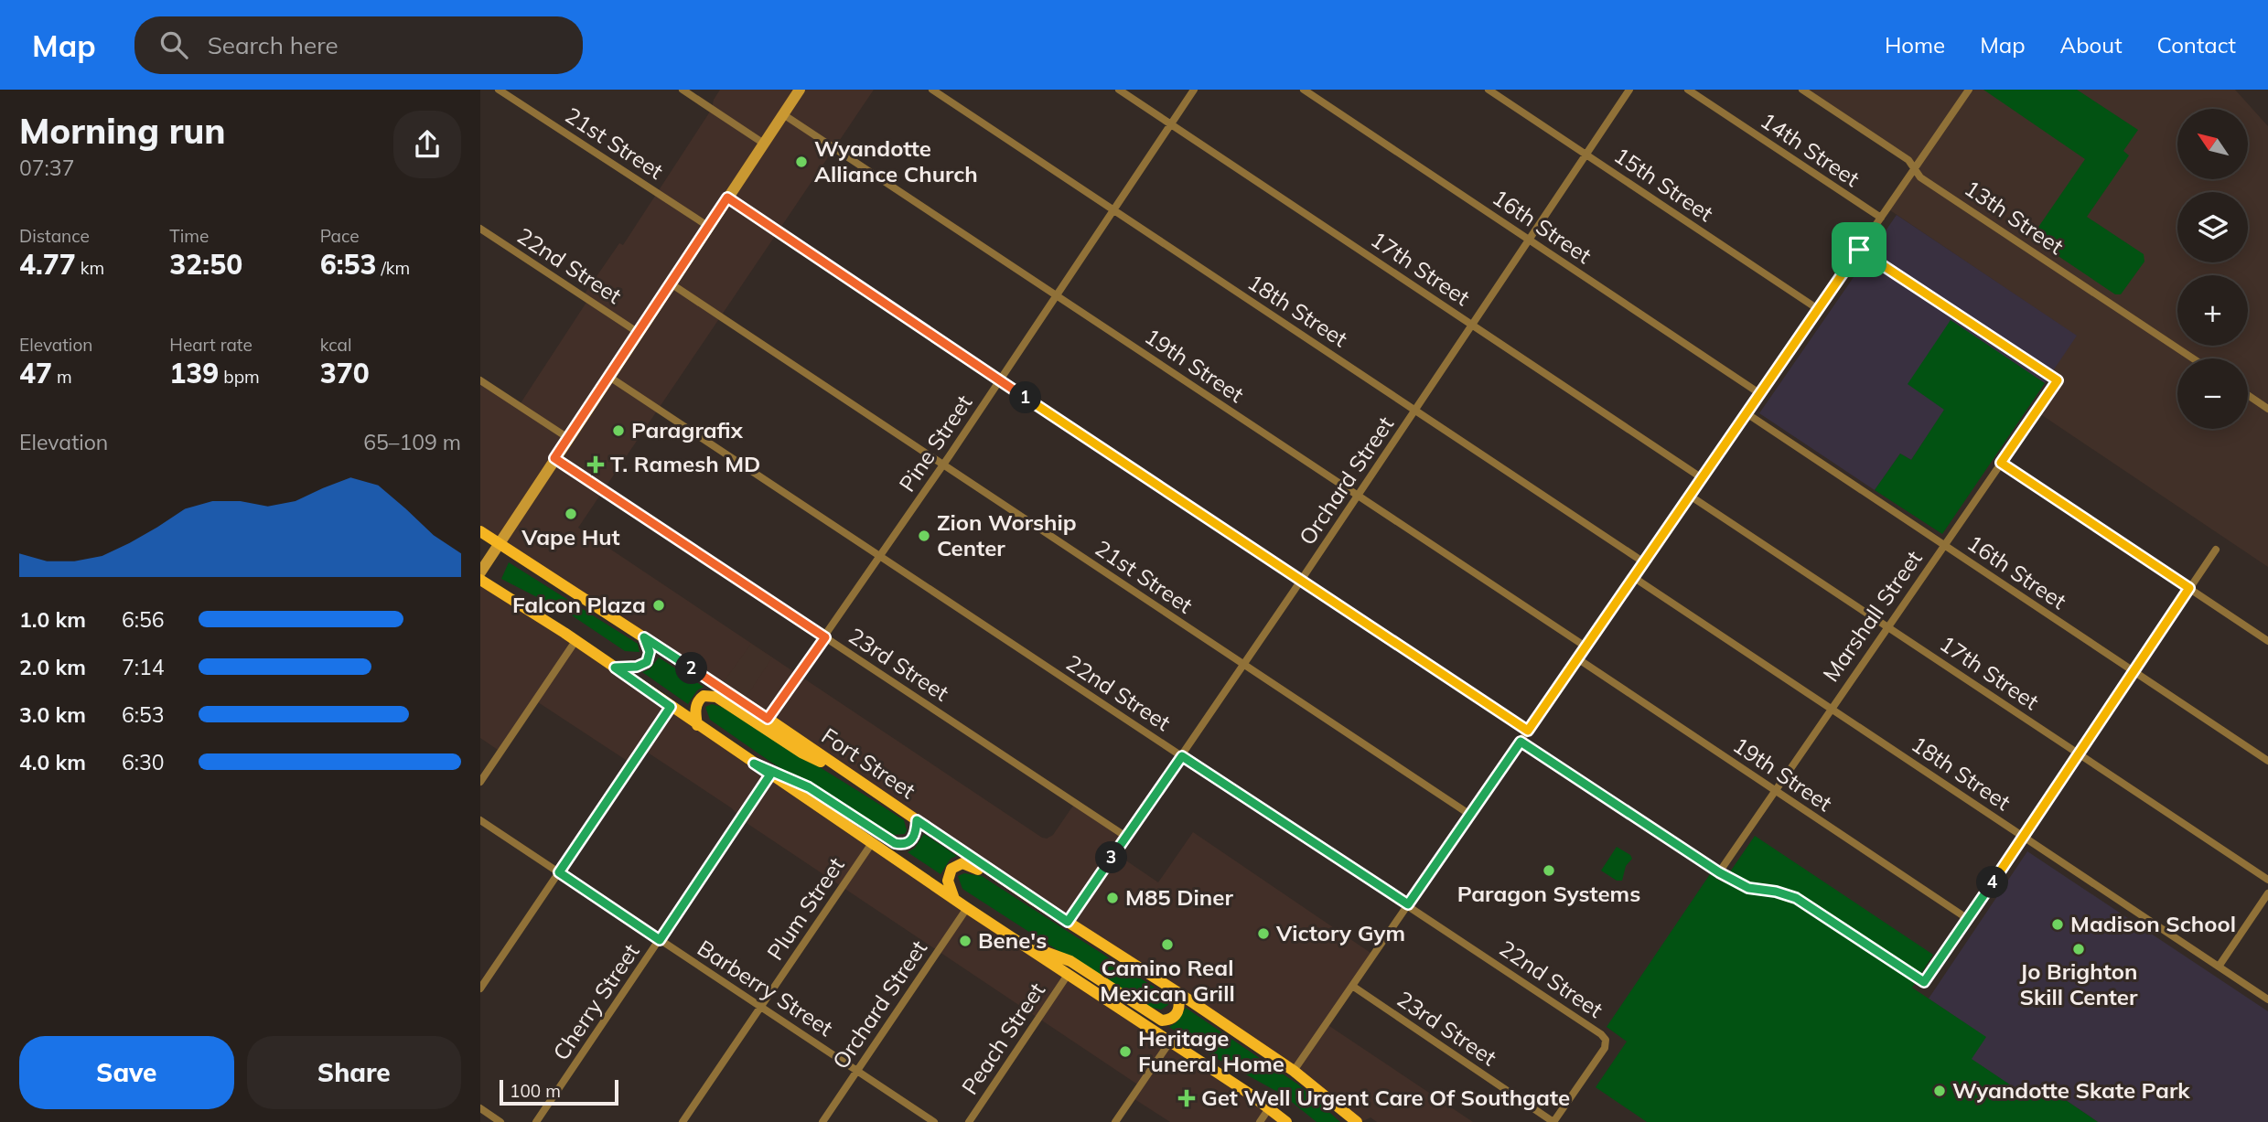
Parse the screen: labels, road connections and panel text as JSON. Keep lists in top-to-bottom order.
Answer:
{
  "streets": {
    "main road": ["Fort Street"],
    "street": [
      "21st Street",
      "14th Street",
      "15th Street",
      "13th Street",
      "16th Street",
      "22nd Street",
      "17th Street",
      "18th Street",
      "19th Street",
      "Pine Street",
      "Orchard Street",
      "Marshall Street",
      "23rd Street",
      "Plum Street",
      "Barberry Street",
      "Cherry Street",
      "Peach Street"
    ]
  },
  "crossings": [
    ["21st Street", "Pine Street"],
    ["21st Street", "Orchard Street"],
    ["15th Street", "Orchard Street"],
    ["16th Street", "Orchard Street"],
    ["16th Street", "Marshall Street"],
    ["22nd Street", "Pine Street"],
    ["22nd Street", "Orchard Street"],
    ["22nd Street", "23rd Street"],
    ["17th Street", "Pine Street"],
    ["17th Street", "Orchard Street"],
    ["17th Street", "Marshall Street"],
    ["18th Street", "Pine Street"],
    ["18th Street", "Orchard Street"],
    ["18th Street", "Marshall Street"],
    ["19th Street", "Pine Street"],
    ["19th Street", "Orchard Street"],
    ["19th Street", "Marshall Street"],
    ["Pine Street", "23rd Street"],
    ["Pine Street", "Fort Street"],
    ["Orchard Street", "23rd Street"],
    ["Orchard Street", "Fort Street"],
    ["Orchard Street", "Barberry Street"],
    ["Plum Street", "Barberry Street"],
    ["Barberry Street", "Cherry Street"]
  ],
  "places": {
    "other": [
      "Wyandotte Alliance Church",
      "Paragrafix",
      "Vape Hut",
      "Zion Worship Center",
      "Falcon Plaza",
      "Paragon Systems",
      "M85 Diner",
      "Madison School",
      "Victory Gym",
      "Bene's",
      "Camino Real Mexican Grill",
      "Jo Brighton Skill Center",
      "Heritage Funeral Home",
      "Wyandotte Skate Park"
    ],
    "health": ["T. Ramesh MD", "Get Well Urgent Care Of Southgate"]
  },
  "scale_bar": "100 m",
  "north": "top left",
  "page": {
    "header": "Map",
    "search": "Search here",
    "nav": [
      "Home",
      "Map",
      "About",
      "Contact"
    ],
    "heading": ["Morning run", "07:37"],
    "map_buttons": ["+", "−"],
    "stats": [
      ["Distance", "4.77 km"],
      ["Time", "32:50"],
      ["Pace", "6:53 /km"],
      ["Elevation", "47 m"],
      ["Heart rate", "139 bpm"],
      ["kcal", "370"]
    ],
    "pins": [
      "1",
      "2",
      "3",
      "4"
    ],
    "chart": ["Elevation", "65–109 m"],
    "list": [
      {
        "name": "1.0 km",
        "note": "6:56"
      },
      {
        "name": "2.0 km",
        "note": "7:14"
      },
      {
        "name": "3.0 km",
        "note": "6:53"
      },
      {
        "name": "4.0 km",
        "note": "6:30"
      }
    ],
    "buttons": ["Save", "Share"],
    "scale": "100 m"
  }
}
